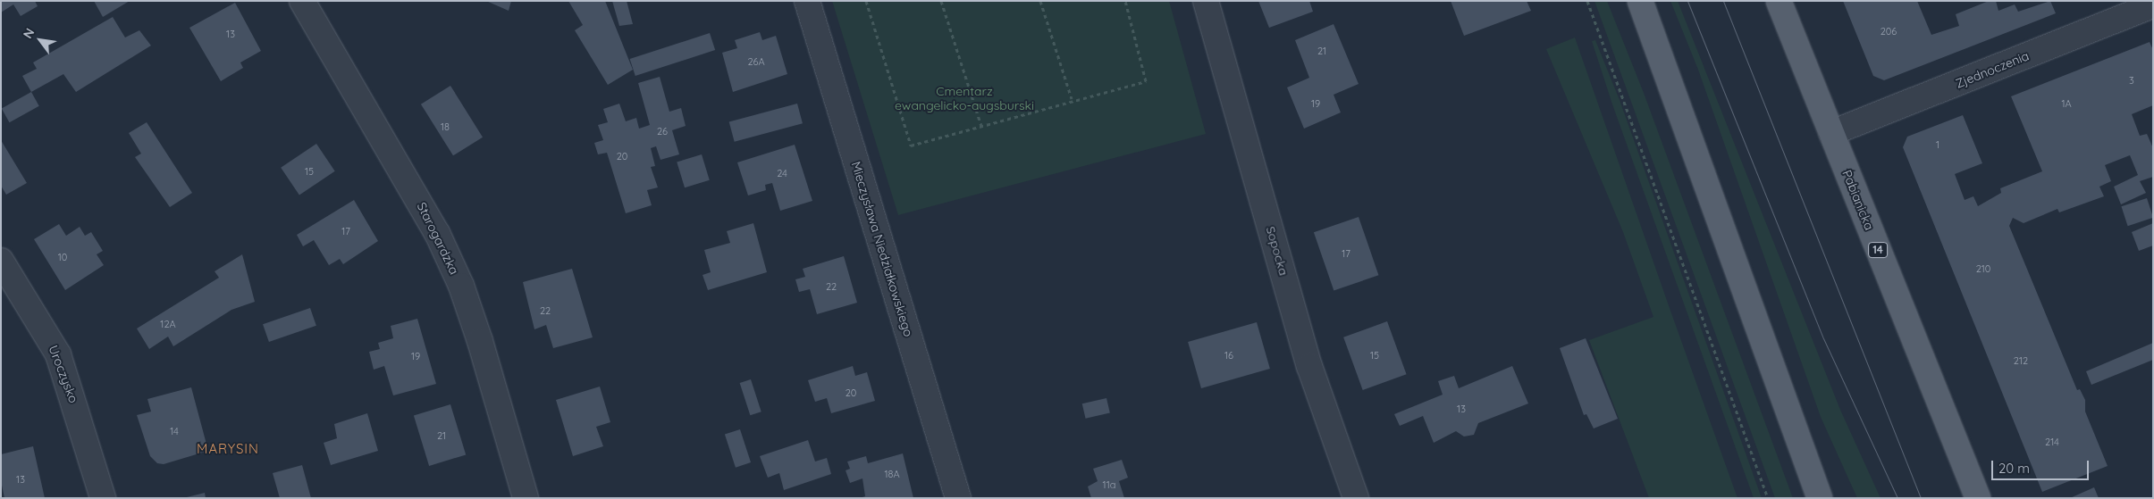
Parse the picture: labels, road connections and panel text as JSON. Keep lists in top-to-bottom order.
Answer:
{
  "streets": {
    "main road": ["Pabianicka", "14"],
    "street": [
      "Zjednoczenia",
      "Starogardzka",
      "Mieczysława Niedziałkowskiego",
      "Sopocka",
      "Uroczysko"
    ]
  },
  "crossings": [
    ["Zjednoczenia", "Pabianicka"]
  ],
  "districts": ["MARYSIN"],
  "parks": ["Cmentarz ewangelicko-augsburski"],
  "house_numbers": [
    "206",
    "13",
    "21",
    "26A",
    "3",
    "19",
    "1A",
    "18",
    "26",
    "1",
    "20",
    "15",
    "24",
    "17",
    "17",
    "10",
    "210",
    "22",
    "22",
    "12A",
    "16",
    "15",
    "19",
    "212",
    "20",
    "13",
    "14",
    "21",
    "214",
    "18A",
    "13",
    "11a"
  ],
  "scale_bar": "20 m",
  "north": "top left"
}
